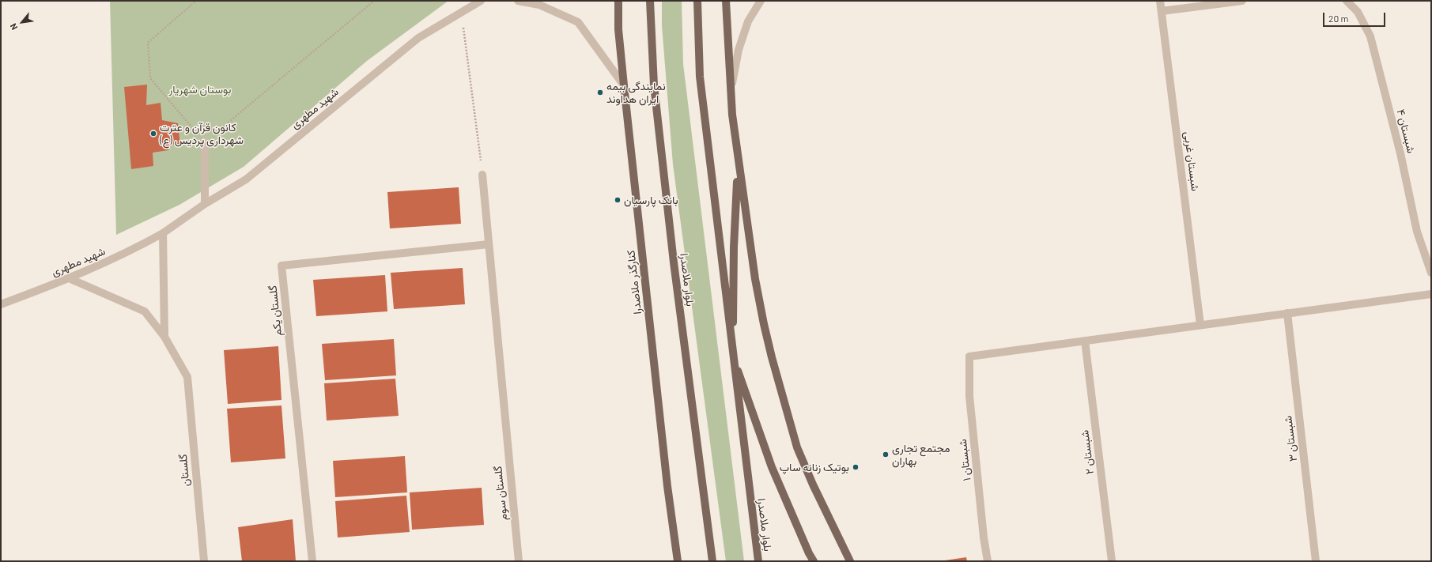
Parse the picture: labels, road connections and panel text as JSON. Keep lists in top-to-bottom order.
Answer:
{
  "streets": {
    "main road": ["بلوار ملاصدرا", "کنارگذر ملاصدرا"],
    "street": [
      "شهید مطهری",
      "شبستان ۴",
      "شبستان غربی",
      "گلستان یکم",
      "شبستان ۳",
      "شبستان ۲",
      "شبستان ۱",
      "گلستان",
      "گلستان سوم"
    ]
  },
  "crossings": [
    ["گلستان یکم", "گلستان سوم"],
    ["شبستان ۲", "شبستان ۱"]
  ],
  "parks": ["بوستان شهریار"],
  "places": [
    "نمایندگی بیمه ایران هداوند",
    "کانون قرآن و عترت (ع) شهرداری پردیس",
    "بانک پارسیان",
    "مجتمع تجاری بهاران",
    "بوتیک زنانه ساپ"
  ],
  "scale_bar": "20 m",
  "north": "bottom left"
}
